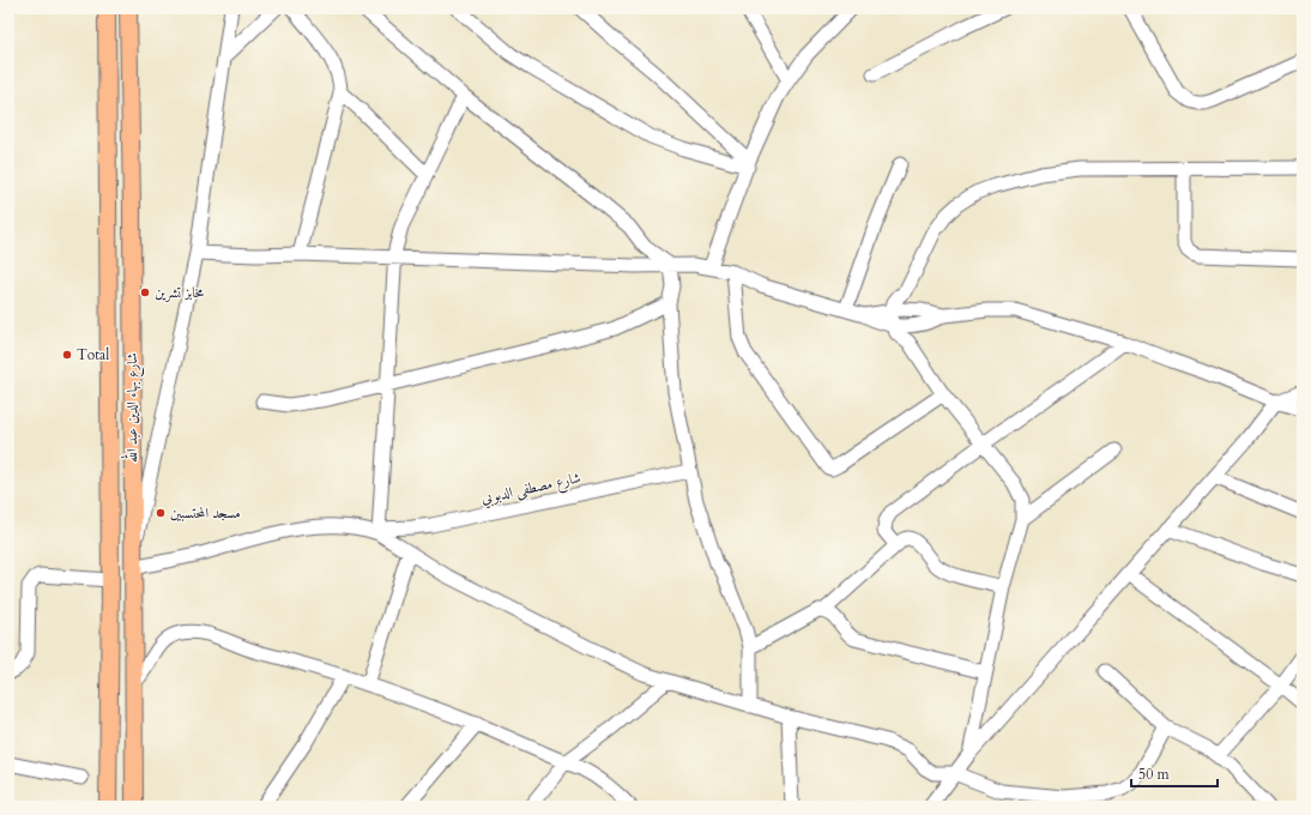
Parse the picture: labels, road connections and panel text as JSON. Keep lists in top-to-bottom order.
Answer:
{
  "streets": {
    "main road": ["شارع بهاء الدين عبد الله"],
    "street": ["شارع مصطفى الدبوبي"]
  },
  "places": ["مخابز تشرين", "Total", "مسجد المحتسبين"],
  "scale_bar": "50 m"
}
